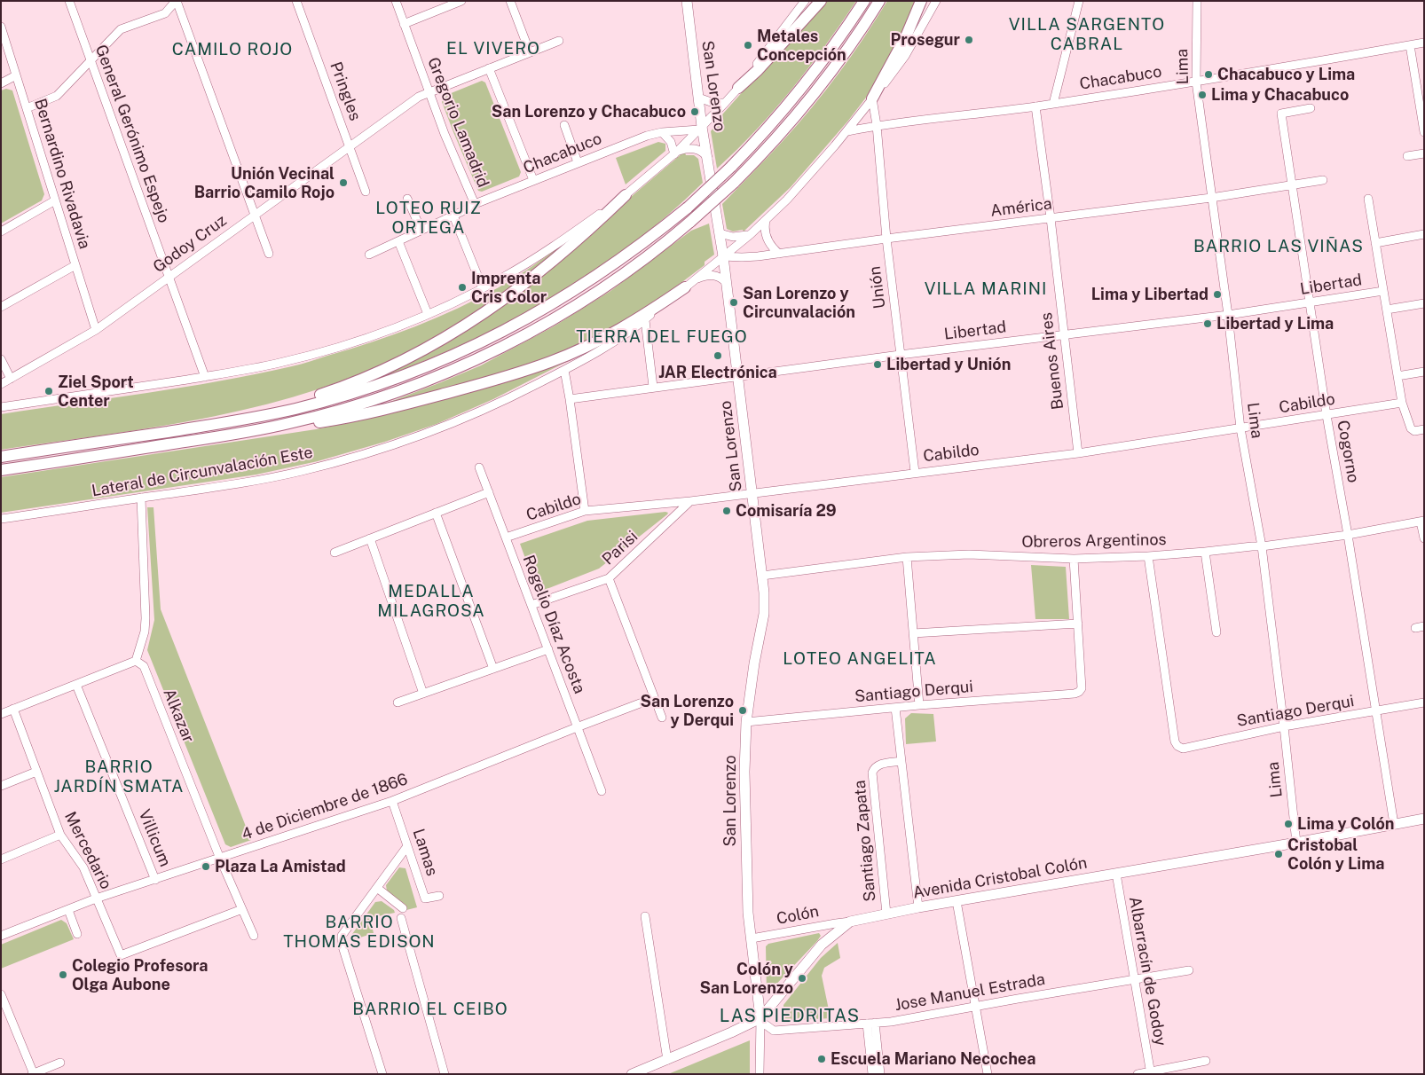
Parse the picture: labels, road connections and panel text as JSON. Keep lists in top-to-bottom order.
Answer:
{
  "streets": {
    "main road": ["San Lorenzo", "Avenida Cristobal Colón"],
    "street": [
      "Lima",
      "Chacabuco",
      "Pringles",
      "Gregorio Lamadrid",
      "General Gerónimo Espejo",
      "Bernardino Rivadavia",
      "América",
      "Godoy Cruz",
      "Libertad",
      "Unión",
      "Buenos Aires",
      "Cabildo",
      "Cogorno",
      "Lateral de Circunvalación Este",
      "Obreros Argentinos",
      "Parisi",
      "Rogelio Díaz Acosta",
      "Santiago Derqui",
      "Alkazar",
      "4 de Diciembre de 1866",
      "Villicum",
      "Santiago Zapata",
      "Mercedario",
      "Lamas",
      "Colón",
      "Albarracín de Godoy",
      "Jose Manuel Estrada"
    ]
  },
  "crossings": [
    ["Lima", "Chacabuco"],
    ["Lima", "América"],
    ["Lima", "Libertad"],
    ["Lima", "Cabildo"],
    ["Lima", "Obreros Argentinos"],
    ["Lima", "Santiago Derqui"],
    ["Lima", "Avenida Cristobal Colón"],
    ["Chacabuco", "San Lorenzo"],
    ["Chacabuco", "Gregorio Lamadrid"],
    ["Chacabuco", "Unión"],
    ["Chacabuco", "Buenos Aires"],
    ["Chacabuco", "Lateral de Circunvalación Este"],
    ["San Lorenzo", "América"],
    ["San Lorenzo", "Libertad"],
    ["San Lorenzo", "Cabildo"],
    ["San Lorenzo", "Lateral de Circunvalación Este"],
    ["San Lorenzo", "Obreros Argentinos"],
    ["San Lorenzo", "Santiago Derqui"],
    ["San Lorenzo", "Avenida Cristobal Colón"],
    ["San Lorenzo", "Colón"],
    ["San Lorenzo", "Jose Manuel Estrada"],
    ["Pringles", "Godoy Cruz"],
    ["Gregorio Lamadrid", "Godoy Cruz"],
    ["General Gerónimo Espejo", "Godoy Cruz"],
    ["Bernardino Rivadavia", "Godoy Cruz"],
    ["América", "Unión"],
    ["América", "Buenos Aires"],
    ["América", "Cogorno"],
    ["América", "Lateral de Circunvalación Este"],
    ["Libertad", "Unión"],
    ["Libertad", "Buenos Aires"],
    ["Libertad", "Cogorno"],
    ["Unión", "Cabildo"],
    ["Unión", "Lateral de Circunvalación Este"],
    ["Buenos Aires", "Cabildo"],
    ["Cabildo", "Cogorno"],
    ["Cabildo", "Parisi"],
    ["Cabildo", "Rogelio Díaz Acosta"],
    ["Cogorno", "Obreros Argentinos"],
    ["Cogorno", "Santiago Derqui"],
    ["Cogorno", "Avenida Cristobal Colón"],
    ["Obreros Argentinos", "Santiago Derqui"],
    ["Parisi", "Rogelio Díaz Acosta"],
    ["Rogelio Díaz Acosta", "4 de Diciembre de 1866"],
    ["Alkazar", "4 de Diciembre de 1866"],
    ["Alkazar", "Mercedario"],
    ["4 de Diciembre de 1866", "Villicum"],
    ["4 de Diciembre de 1866", "Mercedario"],
    ["4 de Diciembre de 1866", "Lamas"],
    ["Santiago Zapata", "Avenida Cristobal Colón"],
    ["Avenida Cristobal Colón", "Colón"],
    ["Avenida Cristobal Colón", "Albarracín de Godoy"],
    ["Avenida Cristobal Colón", "Jose Manuel Estrada"],
    ["Albarracín de Godoy", "Jose Manuel Estrada"]
  ],
  "districts": [
    "VILLA SARGENTO CABRAL",
    "EL VIVERO",
    "CAMILO ROJO",
    "LOTEO RUIZ ORTEGA",
    "BARRIO LAS VIÑAS",
    "VILLA MARINI",
    "TIERRA DEL FUEGO",
    "MEDALLA MILAGROSA",
    "LOTEO ANGELITA",
    "BARRIO JARDÍN SMATA",
    "BARRIO THOMAS EDISON",
    "BARRIO EL CEIBO",
    "LAS PIEDRITAS"
  ],
  "places": [
    "Prosegur",
    "Metales Concepción",
    "Chacabuco y Lima",
    "Lima y Chacabuco",
    "San Lorenzo y Chacabuco",
    "Unión Vecinal Barrio Camilo Rojo",
    "Imprenta Cris Color",
    "Lima y Libertad",
    "San Lorenzo y Circunvalación",
    "Libertad y Lima",
    "JAR Electrónica",
    "Libertad y Unión",
    "Ziel Sport Center",
    "Comisaría 29",
    "San Lorenzo y Derqui",
    "Lima y Colón",
    "Cristobal Colón y Lima",
    "Plaza La Amistad",
    "Colegio Profesora Olga Aubone",
    "Colón y San Lorenzo",
    "Escuela Mariano Necochea"
  ]
}
